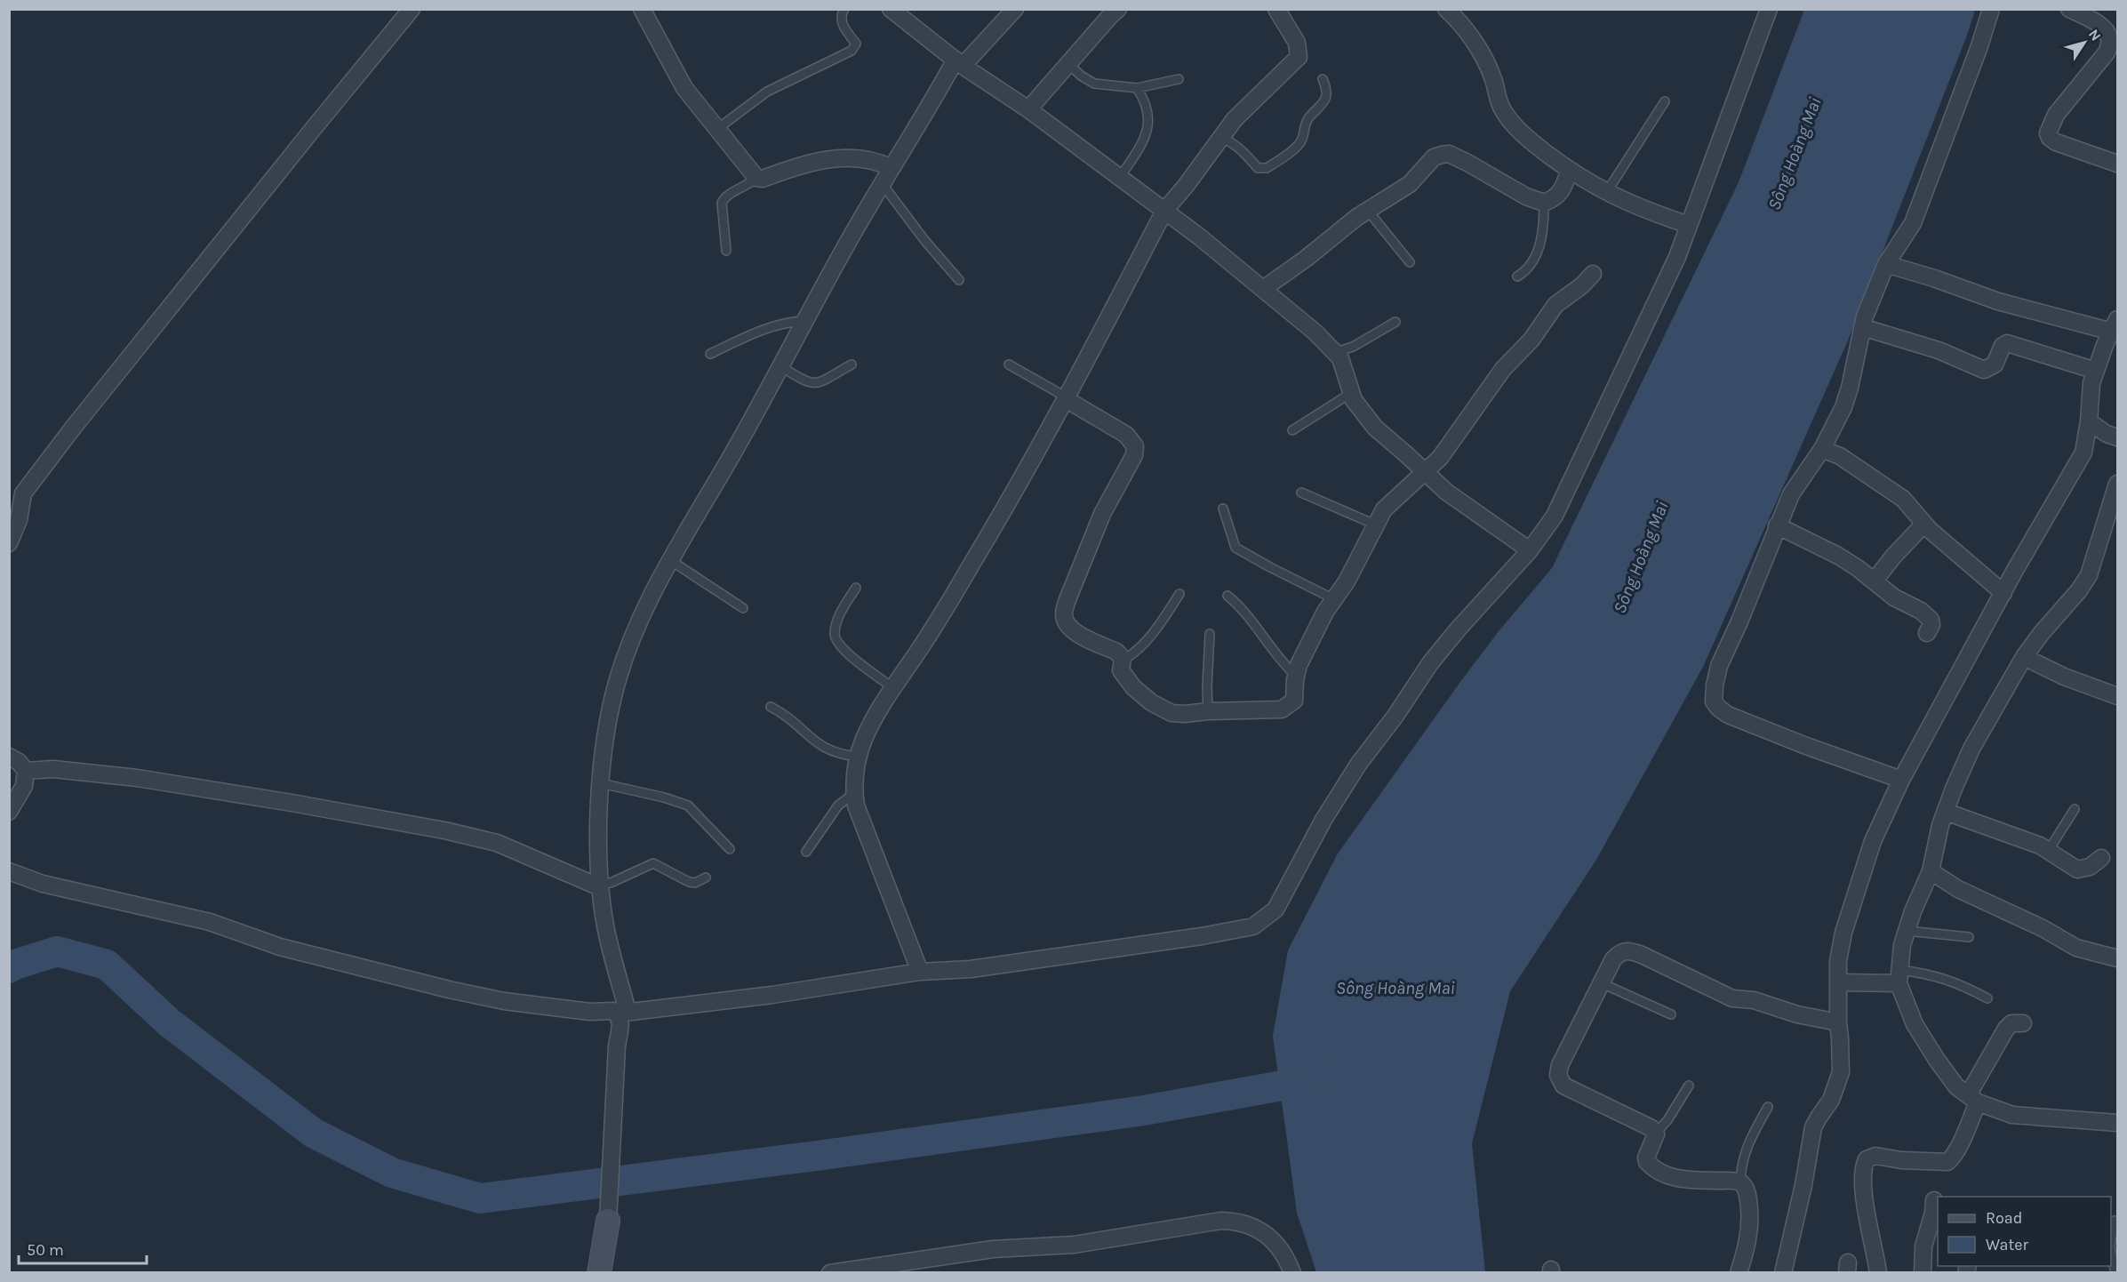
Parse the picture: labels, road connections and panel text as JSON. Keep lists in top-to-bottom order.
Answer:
{
  "water": ["Sông Hoàng Mai"],
  "legend": ["Road", "Water"],
  "scale_bar": "50 m",
  "north": "top right"
}
